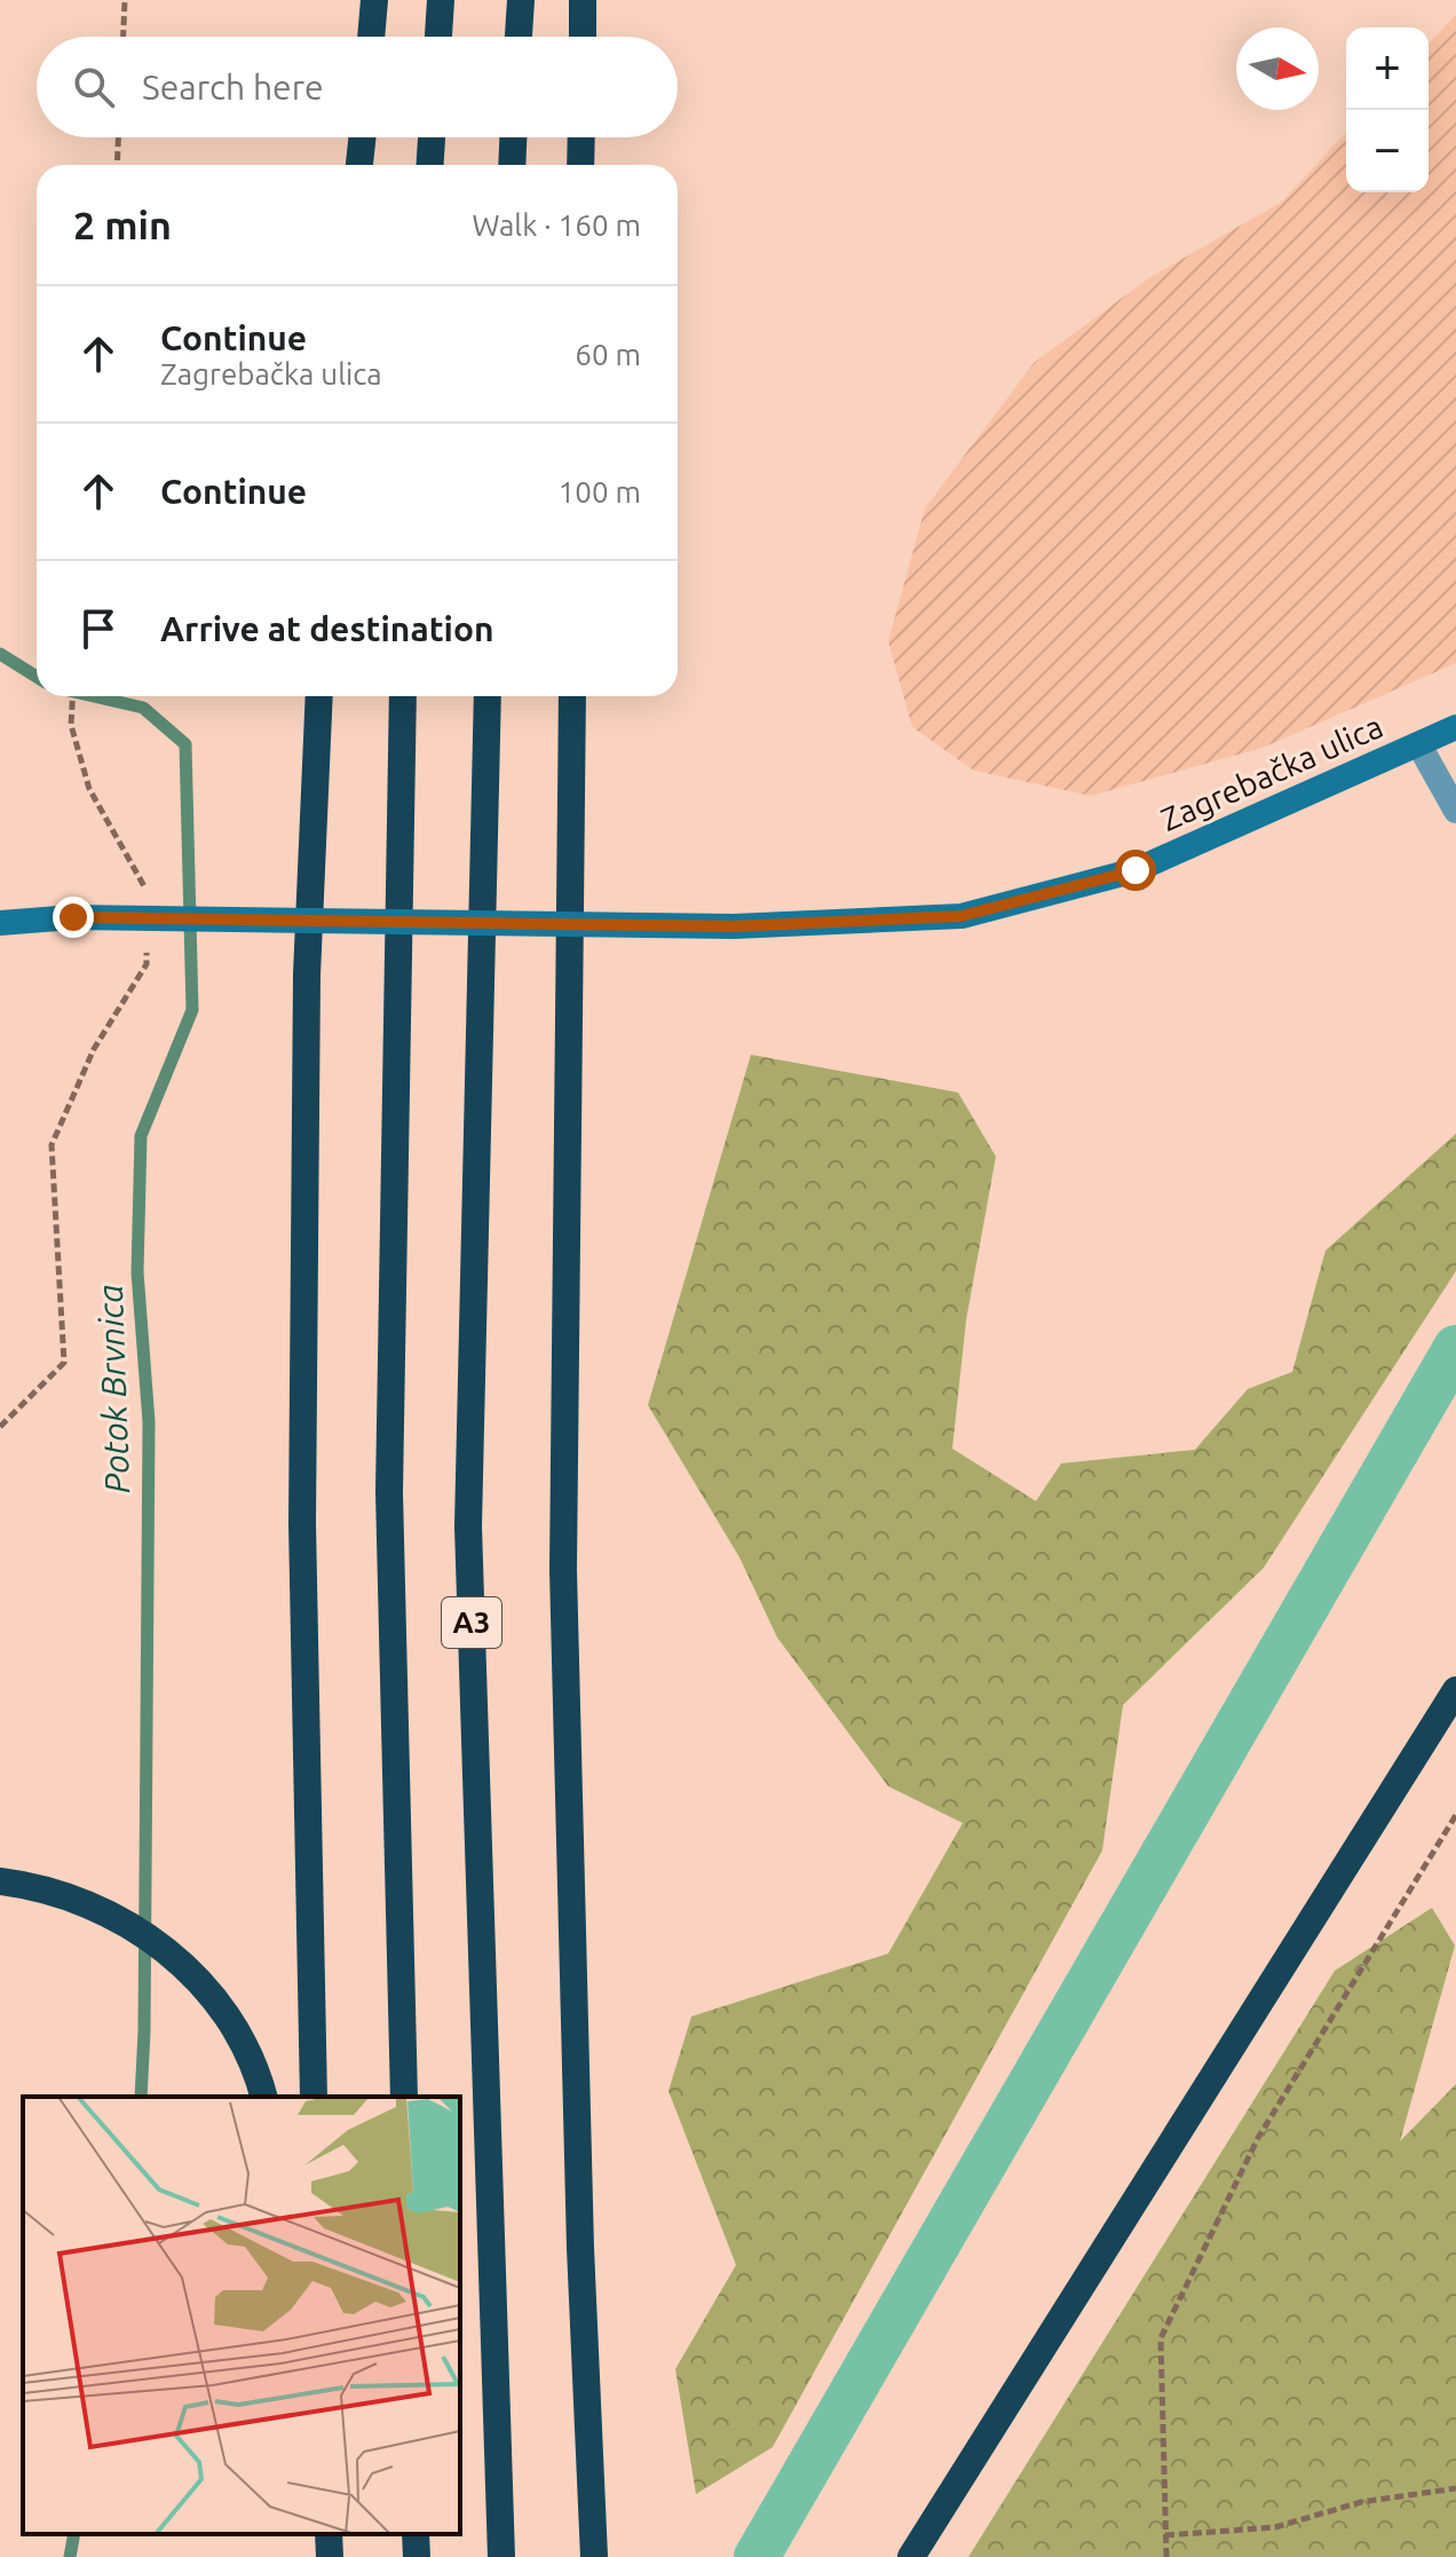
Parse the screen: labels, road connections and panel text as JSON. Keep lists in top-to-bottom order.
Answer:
{
  "streets": {
    "highway": ["A3"],
    "main road": ["Zagrebačka ulica"]
  },
  "water": ["Potok Brvnica"],
  "north": "right",
  "page": {
    "map_buttons": ["+", "−"],
    "search": "Search here",
    "heading": ["2 min", "Walk · 160 m"],
    "list": [
      ["Continue", "Zagrebačka ulica", "60 m"],
      ["Continue", "100 m"],
      "Arrive at destination"
    ]
  }
}
